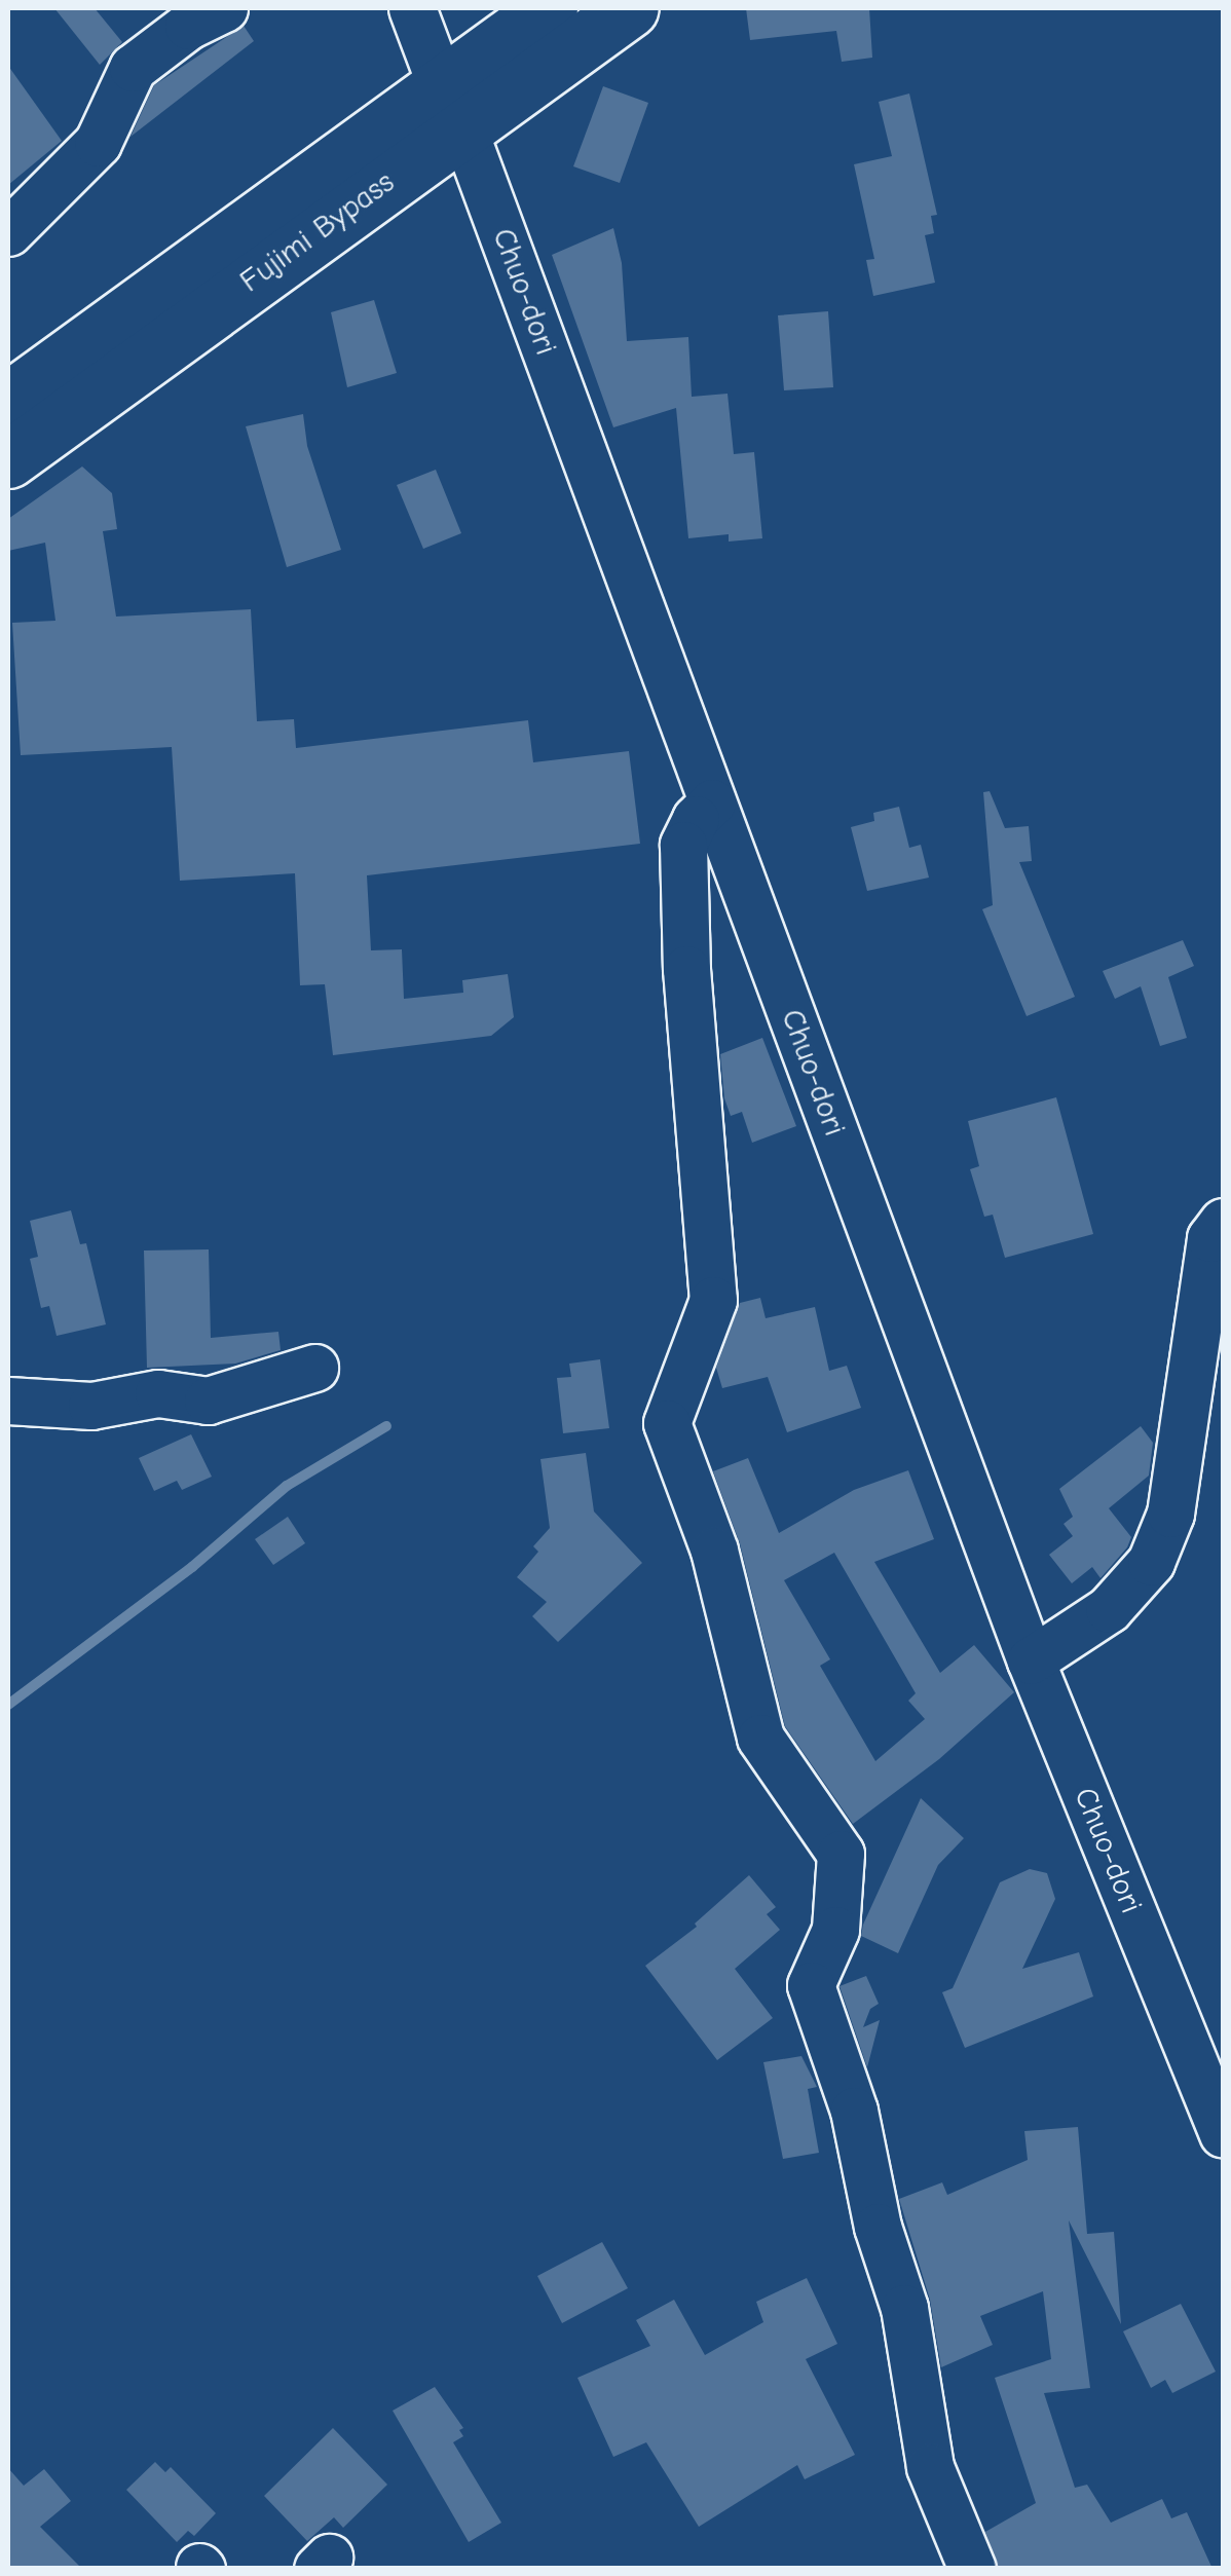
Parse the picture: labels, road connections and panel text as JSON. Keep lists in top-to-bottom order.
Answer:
{
  "streets": {
    "highway": ["Fujimi Bypass"],
    "street": ["Chuo-dori"]
  },
  "crossings": [
    ["Fujimi Bypass", "Chuo-dori"]
  ]
}
